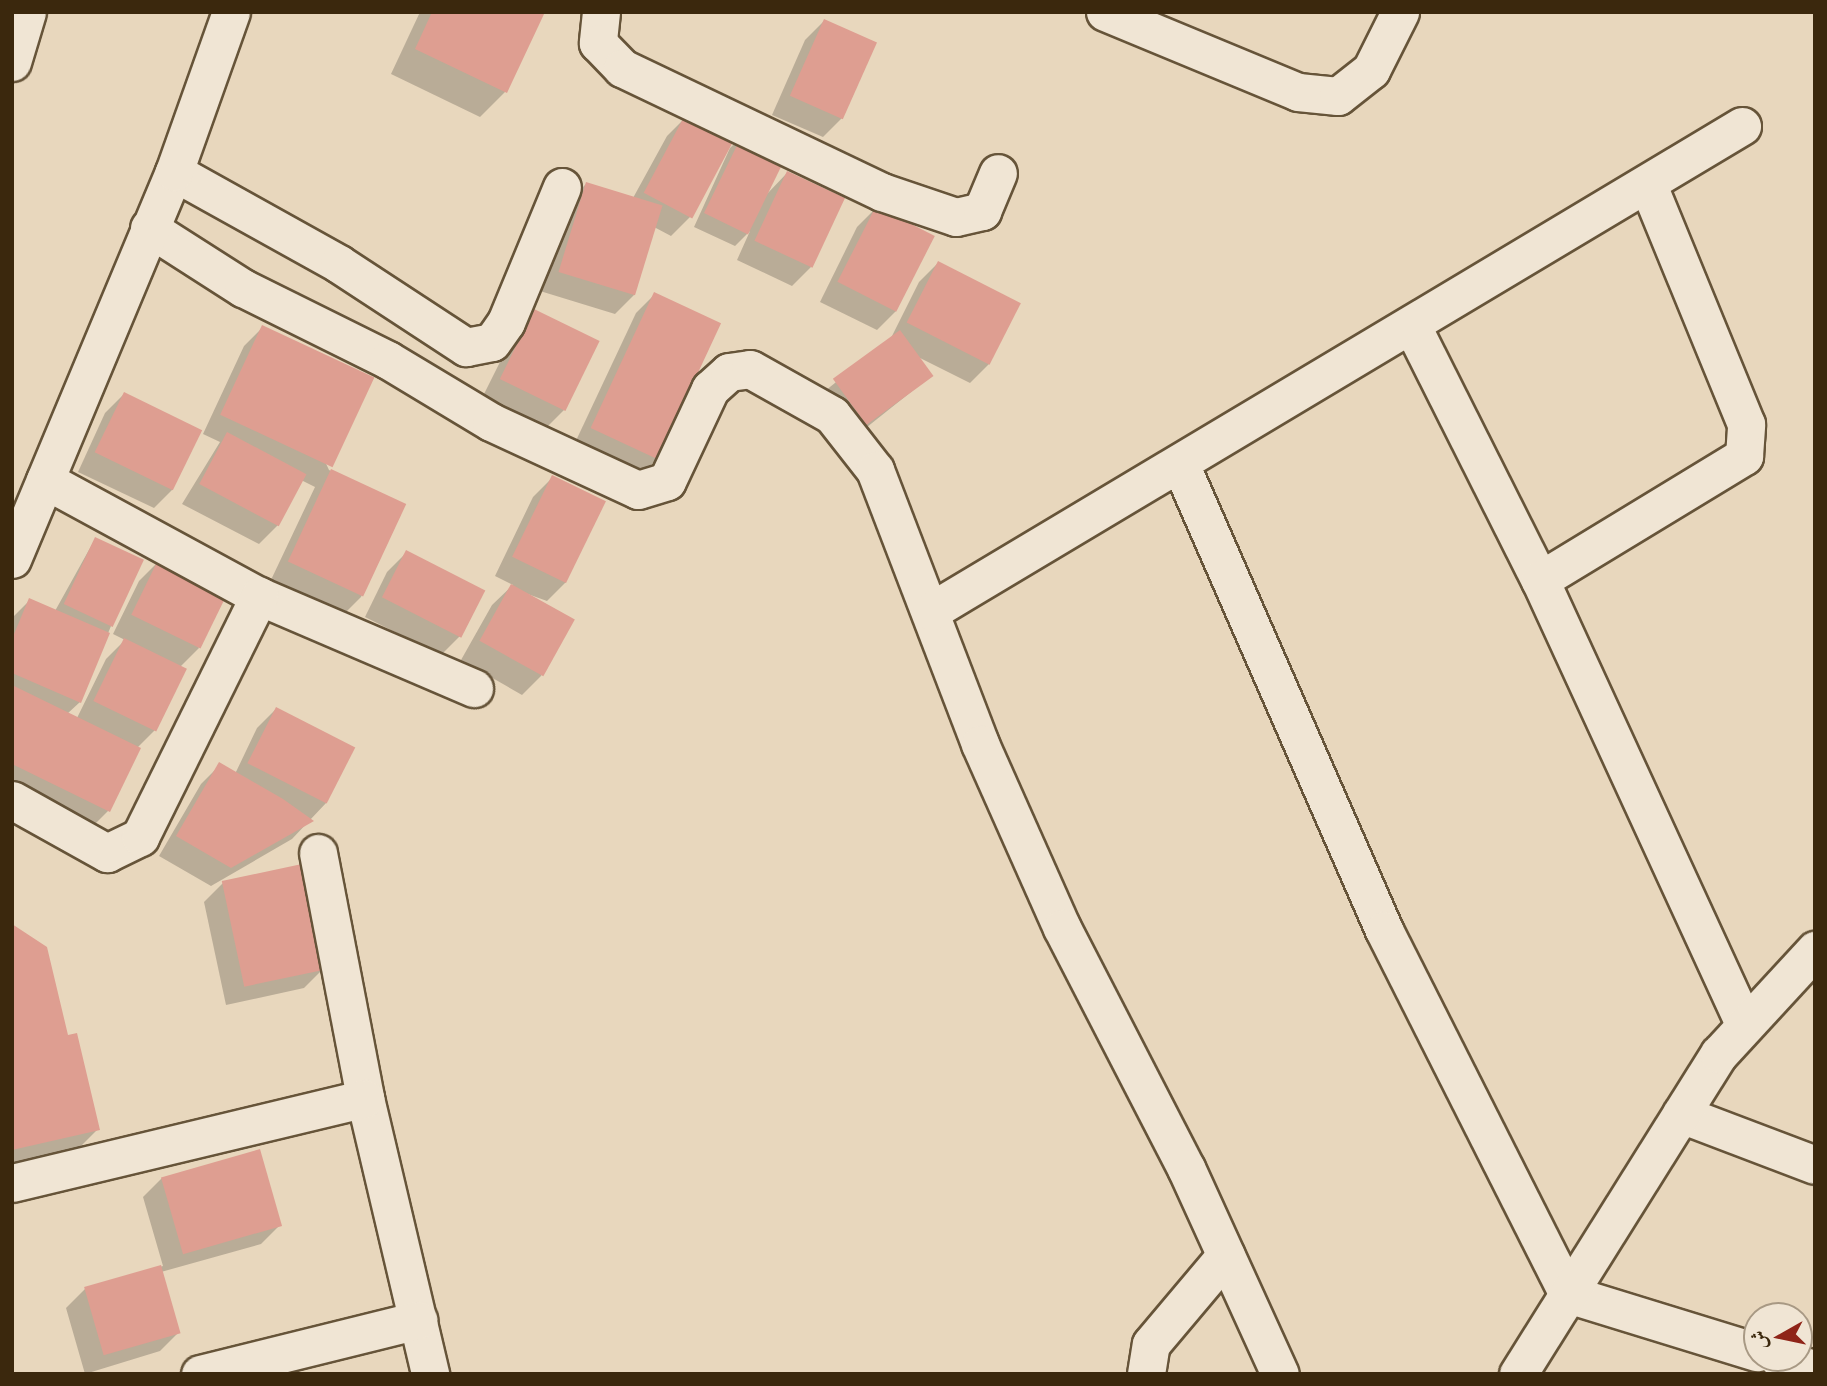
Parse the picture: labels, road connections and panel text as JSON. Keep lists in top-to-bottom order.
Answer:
{
  "north": "left"
}
